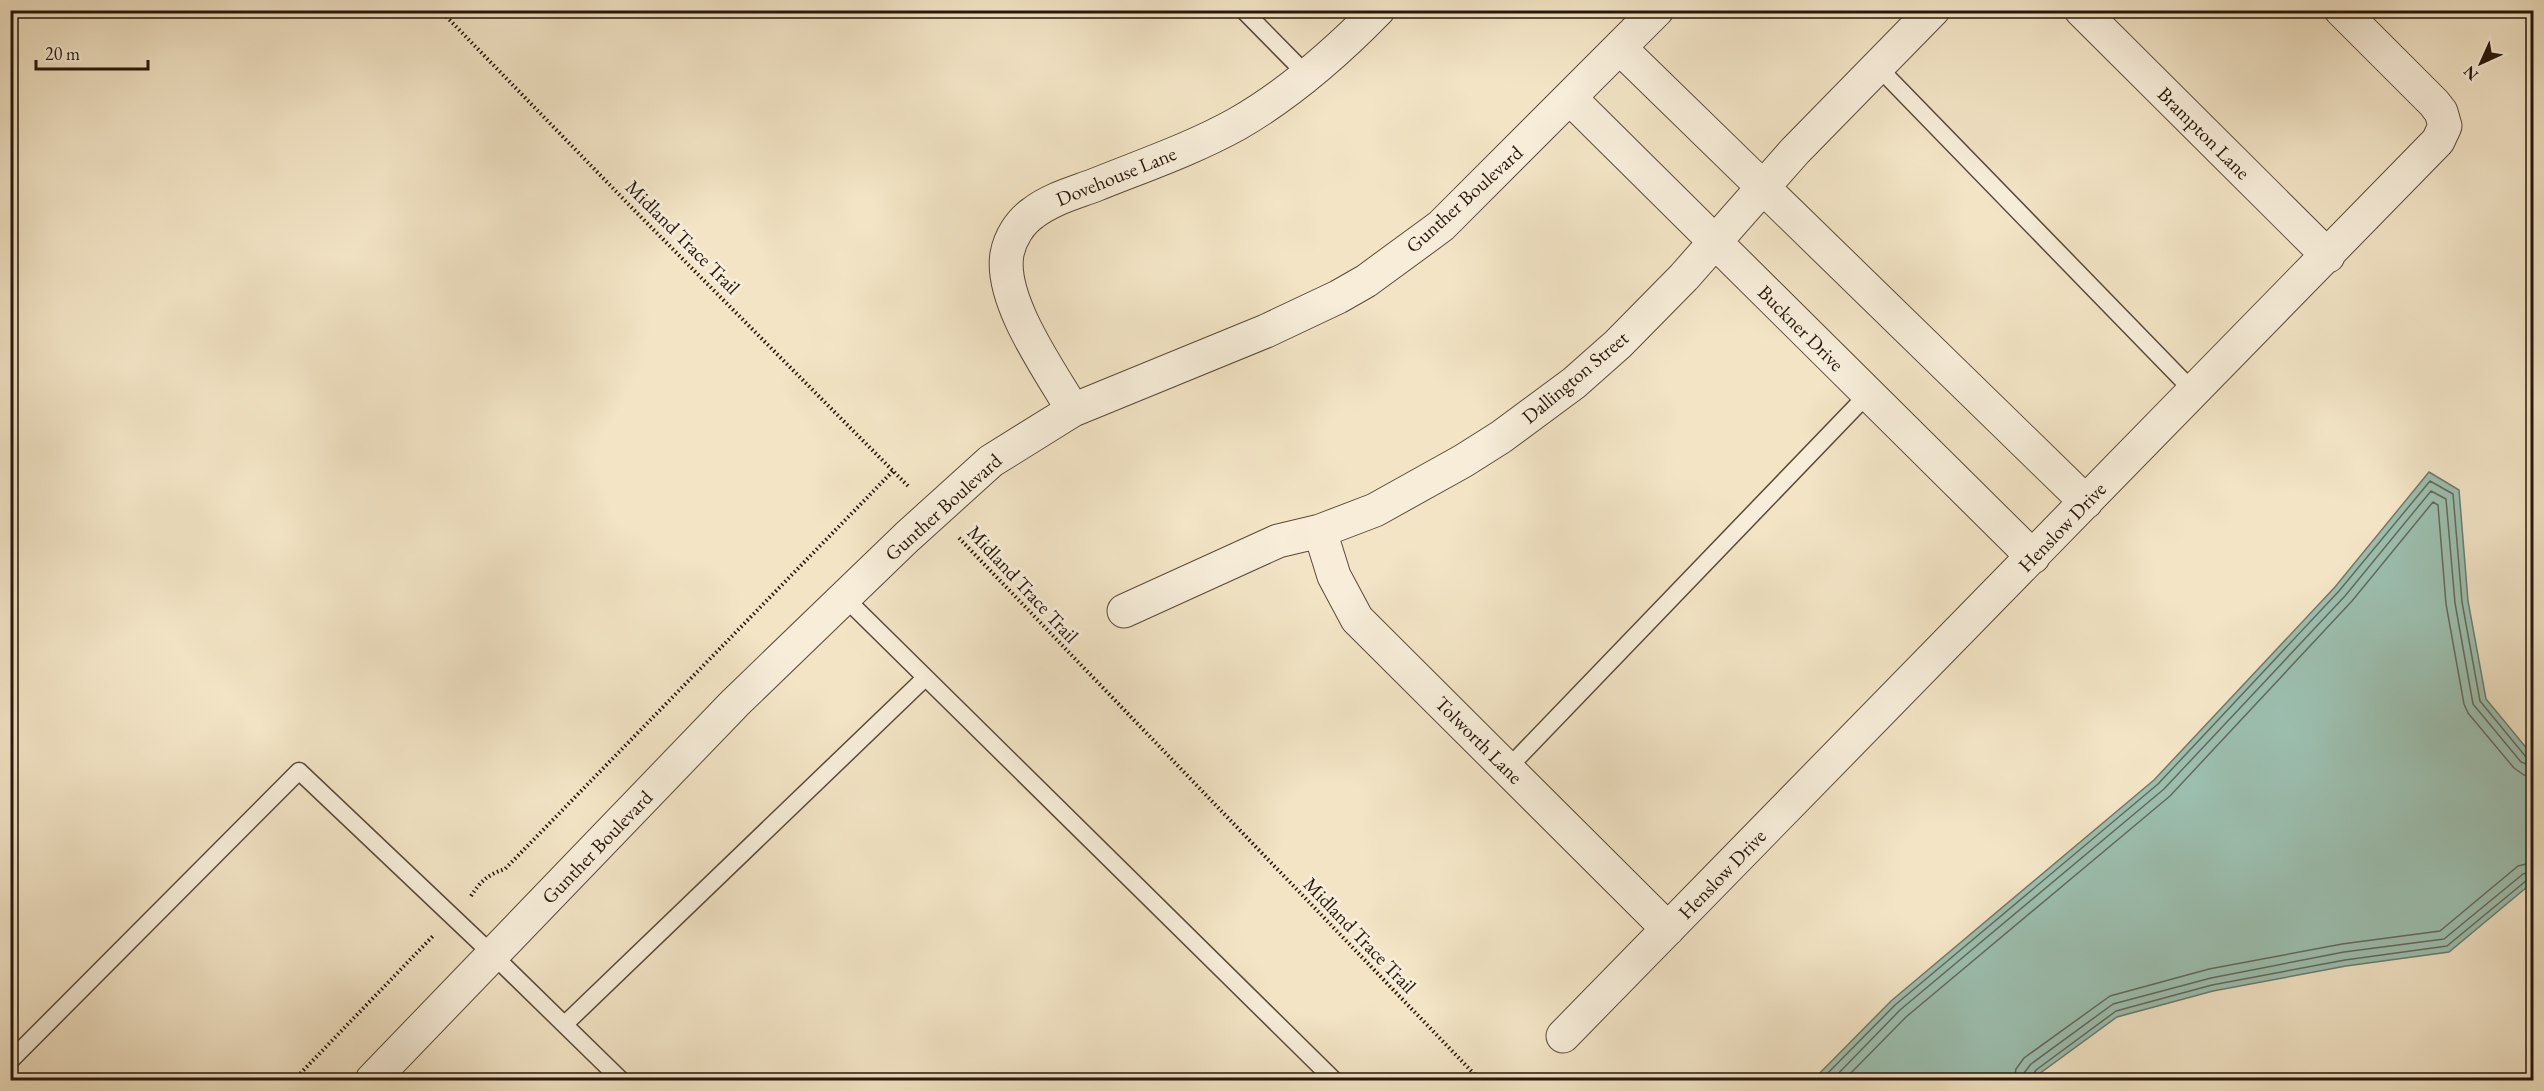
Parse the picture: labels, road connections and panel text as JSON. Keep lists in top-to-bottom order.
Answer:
{
  "streets": {
    "street": [
      "Brampton Lane",
      "Dovehouse Lane",
      "Gunther Boulevard",
      "Buckner Drive",
      "Dallington Street",
      "Henslow Drive",
      "Tolworth Lane"
    ],
    "path": ["Midland Trace Trail"]
  },
  "crossings": [
    ["Brampton Lane", "Henslow Drive"],
    ["Dovehouse Lane", "Gunther Boulevard"],
    ["Gunther Boulevard", "Midland Trace Trail"],
    ["Gunther Boulevard", "Buckner Drive"],
    ["Buckner Drive", "Dallington Street"],
    ["Buckner Drive", "Henslow Drive"],
    ["Dallington Street", "Tolworth Lane"],
    ["Henslow Drive", "Tolworth Lane"]
  ],
  "scale_bar": "20 m",
  "north": "bottom left"
}
